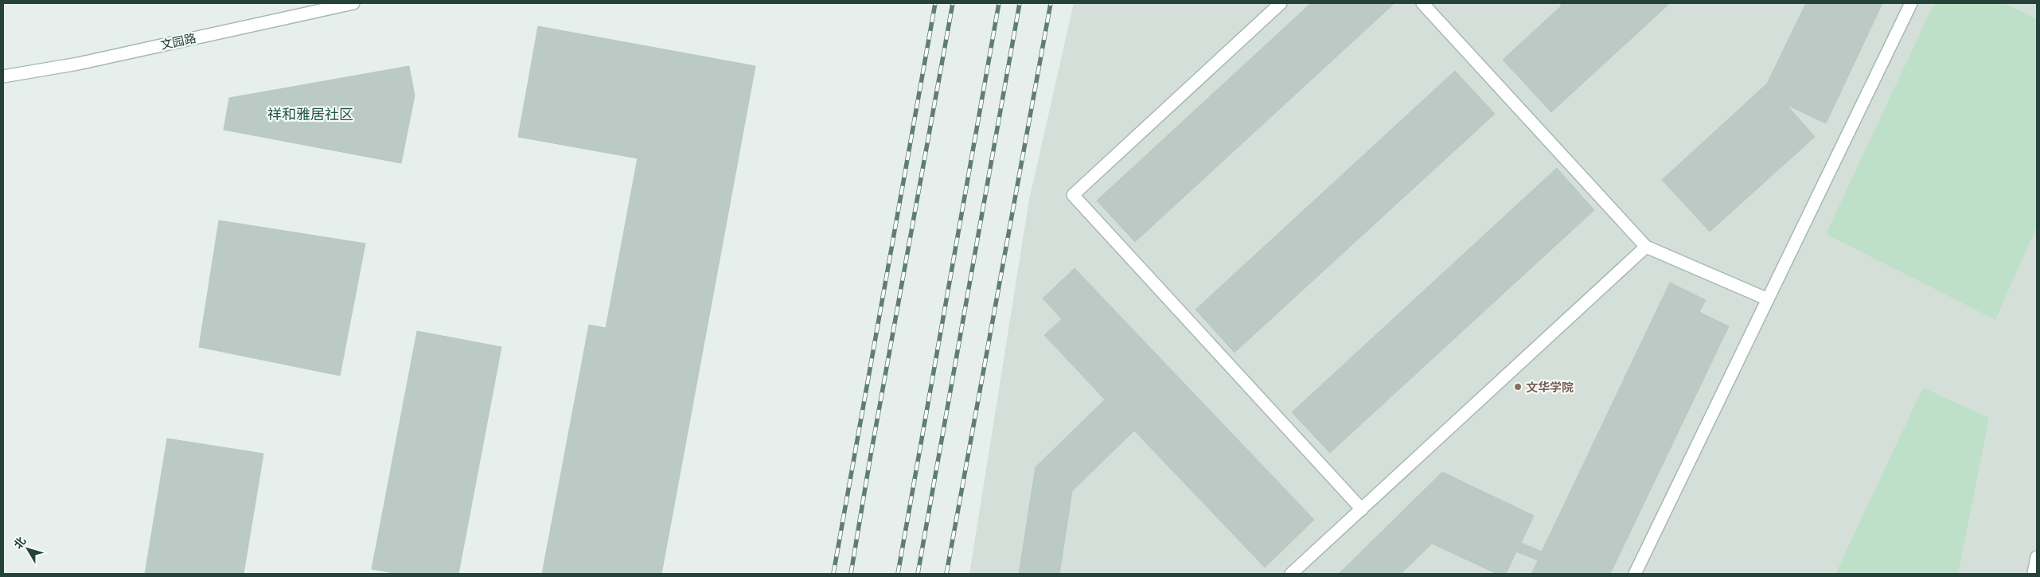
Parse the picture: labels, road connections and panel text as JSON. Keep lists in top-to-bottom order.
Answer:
{
  "streets": {
    "street": ["文园路"]
  },
  "districts": ["祥和雅居社区"],
  "places": ["文华学院"],
  "north": "top left"
}
